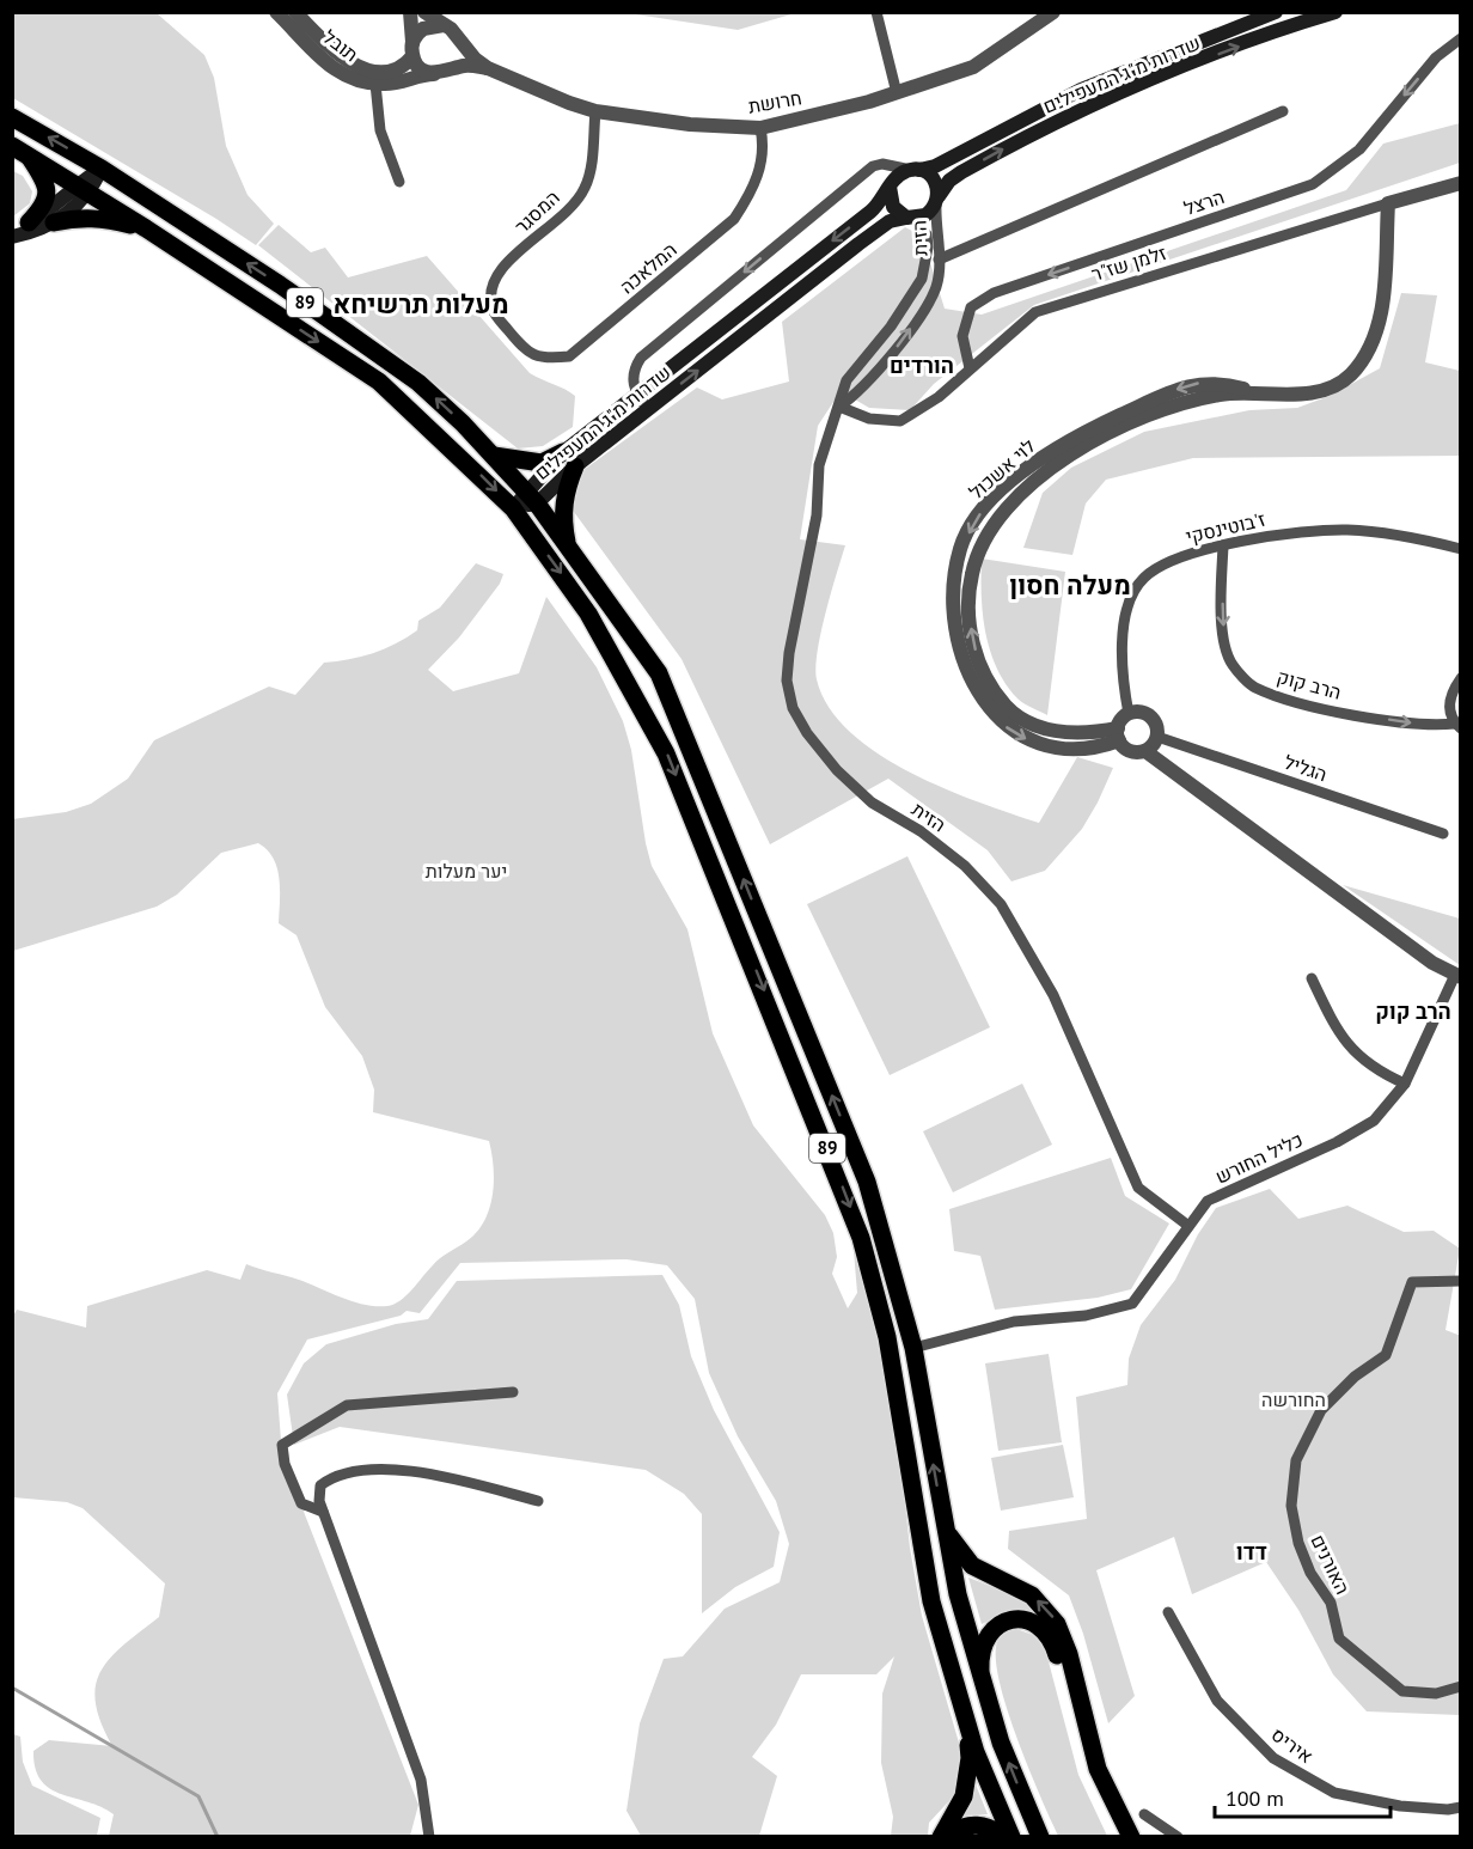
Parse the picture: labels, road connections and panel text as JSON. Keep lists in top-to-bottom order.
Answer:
{
  "streets": {
    "highway": ["89"],
    "main road": ["שדרות מ\"ג המעפילים"],
    "street": [
      "תובל",
      "חרושת",
      "הרצל",
      "המסגר",
      "הזית",
      "זלמן שז\"ר",
      "המלאכה",
      "לוי אשכול",
      "ז'בוטינסקי",
      "הרב קוק",
      "הגליל",
      "כליל החורש",
      "האורנים",
      "איריס"
    ]
  },
  "crossings": [
    ["תובל", "חרושת"],
    ["שדרות מ\"ג המעפילים", "הזית"],
    ["שדרות מ\"ג המעפילים", "89"],
    ["חרושת", "המסגר"],
    ["חרושת", "המלאכה"],
    ["הרצל", "זלמן שז\"ר"],
    ["המסגר", "המלאכה"],
    ["הזית", "זלמן שז\"ר"],
    ["הזית", "כליל החורש"],
    ["זלמן שז\"ר", "לוי אשכול"],
    ["89", "כליל החורש"],
    ["לוי אשכול", "ז'בוטינסקי"],
    ["לוי אשכול", "הגליל"],
    ["ז'בוטינסקי", "הרב קוק"],
    ["ז'בוטינסקי", "הגליל"]
  ],
  "one_way": ["הרב קוק"],
  "districts": [
    "מעלות תרשיחא",
    "הורדים",
    "מעלה חסון",
    "הרב קוק",
    "דדו"
  ],
  "parks": ["יער מעלות", "החורשה"],
  "scale_bar": "100 m"
}
